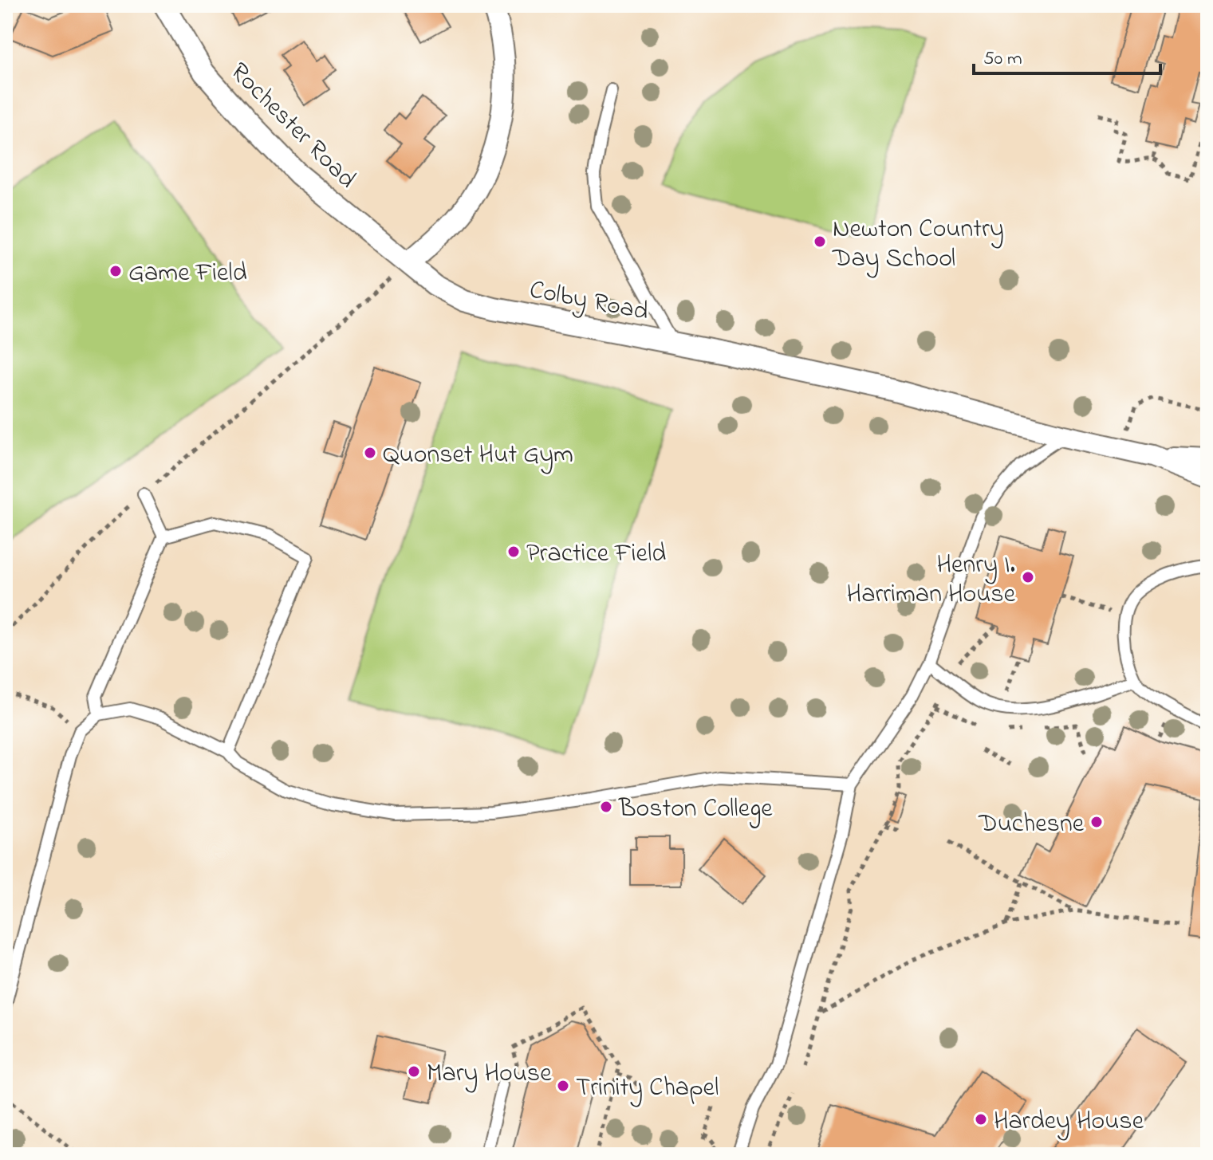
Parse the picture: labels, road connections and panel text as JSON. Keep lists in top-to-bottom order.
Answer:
{
  "streets": {
    "street": ["Rochester Road", "Colby Road"]
  },
  "crossings": [
    ["Rochester Road", "Colby Road"]
  ],
  "places": [
    "Newton Country Day School",
    "Game Field",
    "Quonset Hut Gym",
    "Practice Field",
    "Henry I. Harriman House",
    "Boston College",
    "Duchesne",
    "Mary House",
    "Trinity Chapel",
    "Hardey House"
  ],
  "scale_bar": "50 m"
}
